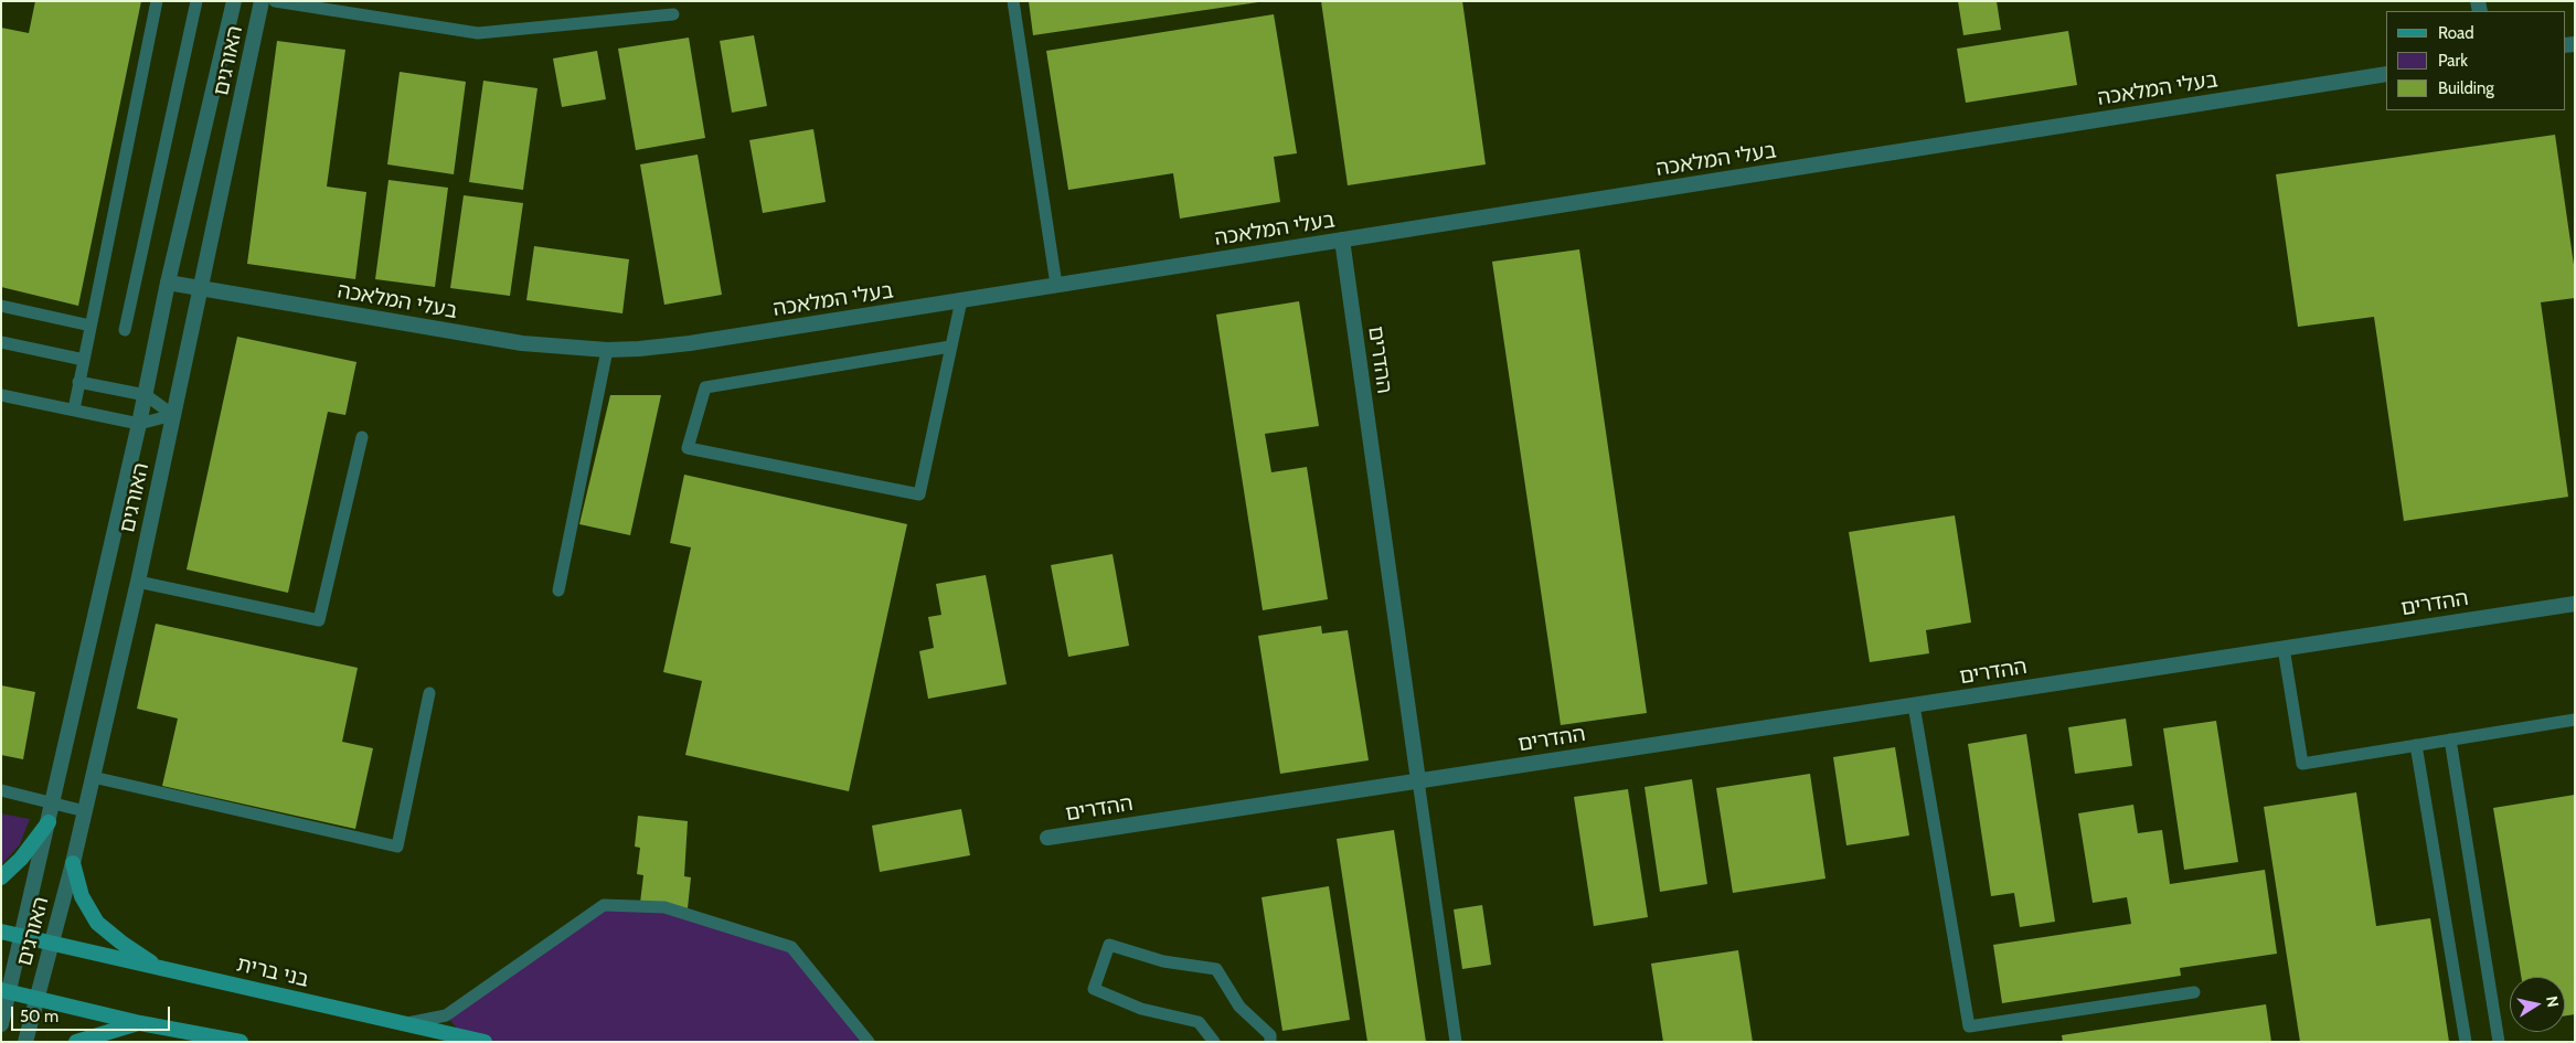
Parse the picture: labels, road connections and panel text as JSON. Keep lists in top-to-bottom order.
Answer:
{
  "streets": {
    "main road": ["בני ברית"],
    "street": ["האורגים", "בעלי המלאכה", "ההדרים"]
  },
  "crossings": [
    ["האורגים", "בעלי המלאכה"],
    ["האורגים", "בני ברית"],
    ["בעלי המלאכה", "ההדרים"]
  ],
  "legend": ["Road", "Park", "Building"],
  "scale_bar": "50 m",
  "north": "right"
}
